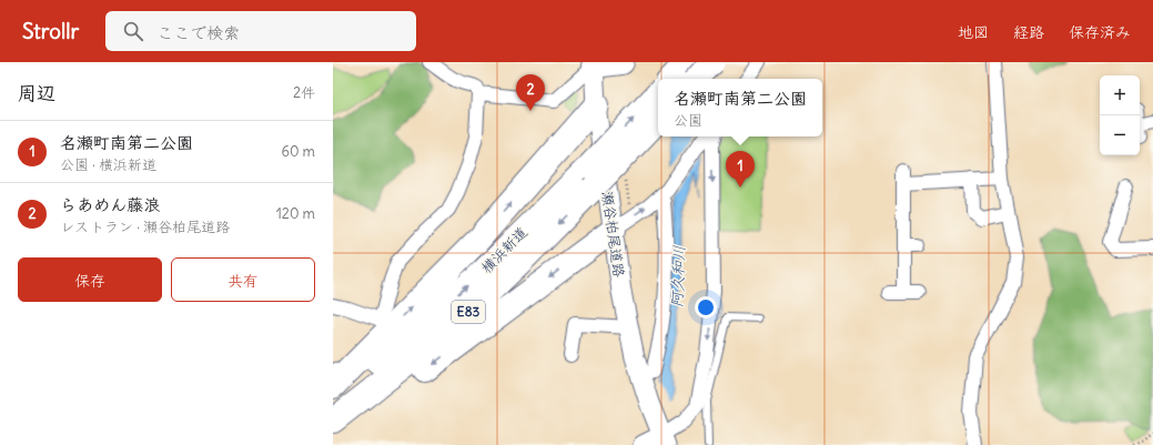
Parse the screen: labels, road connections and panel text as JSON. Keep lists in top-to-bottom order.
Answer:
{
  "streets": {
    "highway": ["横浜新道", "E83"],
    "main road": ["瀬谷柏尾道路"]
  },
  "water": ["阿久和川"],
  "page": {
    "header": "Strollr",
    "search": "ここで検索",
    "nav": ["地図", "経路", "保存済み"],
    "heading": ["周辺", "2件"],
    "pins": ["2", "1"],
    "map_buttons": ["+", "−"],
    "popup": ["名瀬町南第二公園", "公園"],
    "list": [
      {
        "mark": "1",
        "name": "名瀬町南第二公園",
        "note": "公園 · 横浜新道",
        "value": "60 m"
      },
      {
        "mark": "2",
        "name": "らあめん藤浪",
        "note": "レストラン · 瀬谷柏尾道路",
        "value": "120 m"
      }
    ],
    "buttons": ["保存", "共有"]
  }
}
